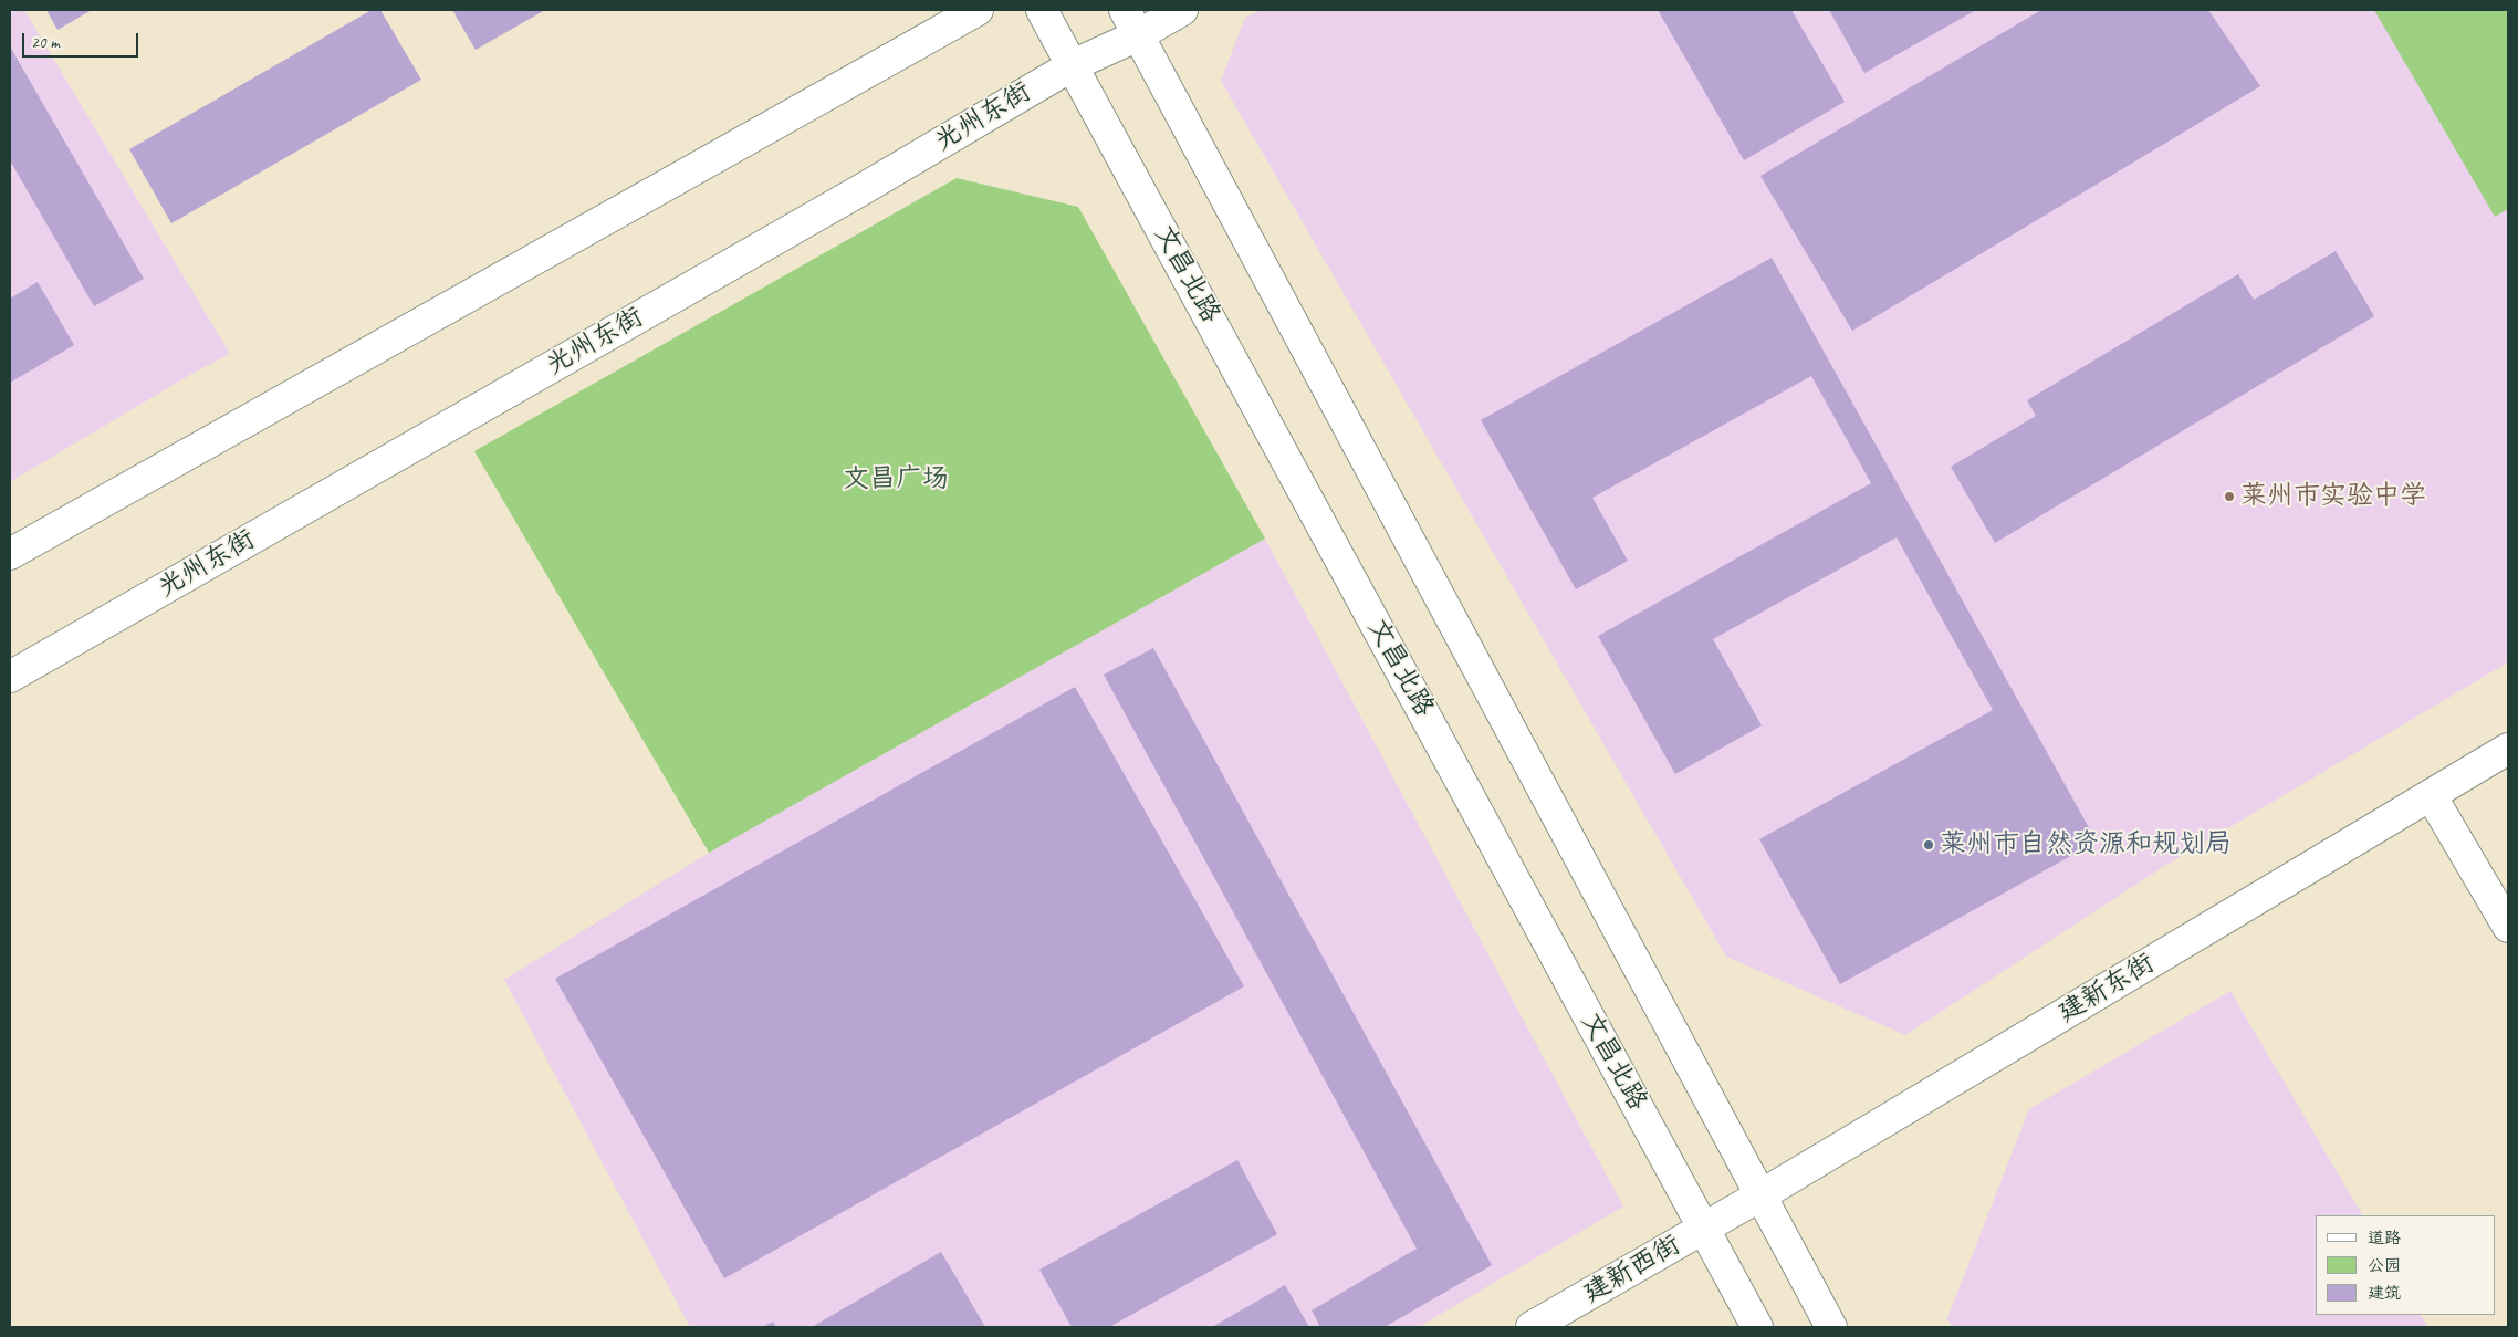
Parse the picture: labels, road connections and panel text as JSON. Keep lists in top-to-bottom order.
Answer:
{
  "streets": {
    "main road": [
      "光州东街",
      "文昌北路",
      "建新东街",
      "建新西街"
    ]
  },
  "crossings": [
    ["光州东街", "文昌北路"],
    ["文昌北路", "建新东街"],
    ["文昌北路", "建新西街"],
    ["建新东街", "建新西街"]
  ],
  "parks": ["文昌广场"],
  "places": ["莱州市实验中学", "莱州市自然资源和规划局"],
  "legend": ["道路", "公园", "建筑"],
  "scale_bar": "20 m"
}
